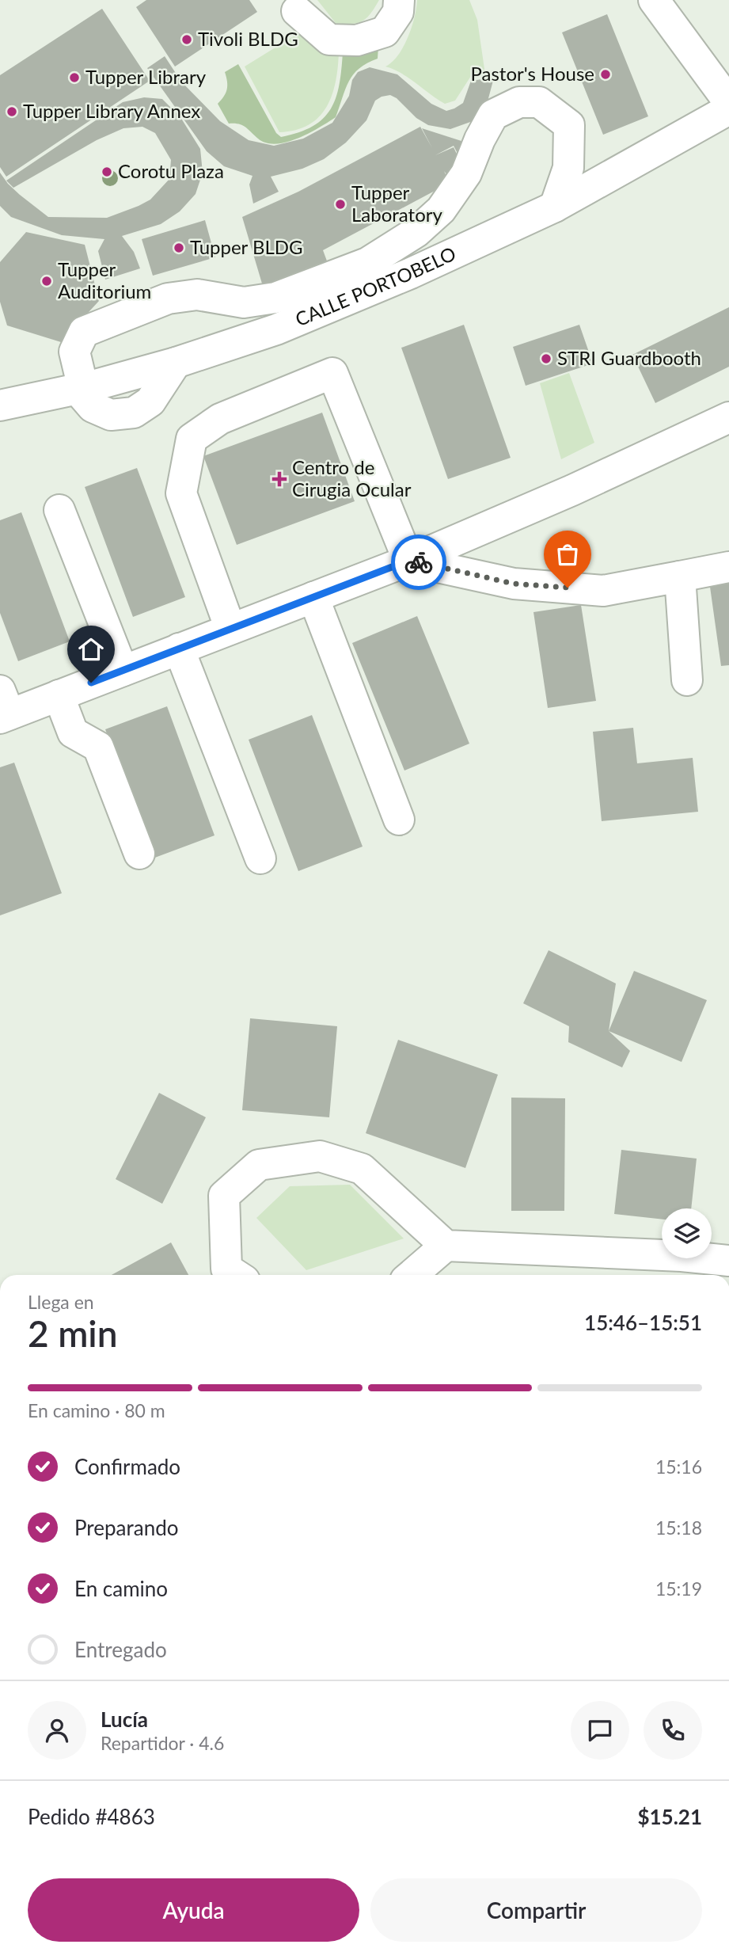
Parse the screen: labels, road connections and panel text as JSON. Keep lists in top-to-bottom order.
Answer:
{
  "streets": {
    "street": ["CALLE PORTOBELO"]
  },
  "places": {
    "other": [
      "Tivoli BLDG",
      "Pastor's House",
      "Tupper Library",
      "Tupper Library Annex",
      "Corotu Plaza",
      "Tupper Laboratory",
      "Tupper BLDG",
      "Tupper Auditorium",
      "STRI Guardbooth"
    ],
    "health": ["Centro de Cirugia Ocular"]
  },
  "page": {
    "heading": ["2 min", "Llega en", "15:46–15:51"],
    "panel": [
      "Lucía",
      "Repartidor · 4.6",
      "Pedido #4863",
      "$15.21"
    ],
    "bar": "En camino · 80 m",
    "list": [
      ["Confirmado", "15:16"],
      ["Preparando", "15:18"],
      ["En camino", "15:19"],
      "Entregado"
    ],
    "buttons": ["Ayuda", "Compartir"]
  }
}
